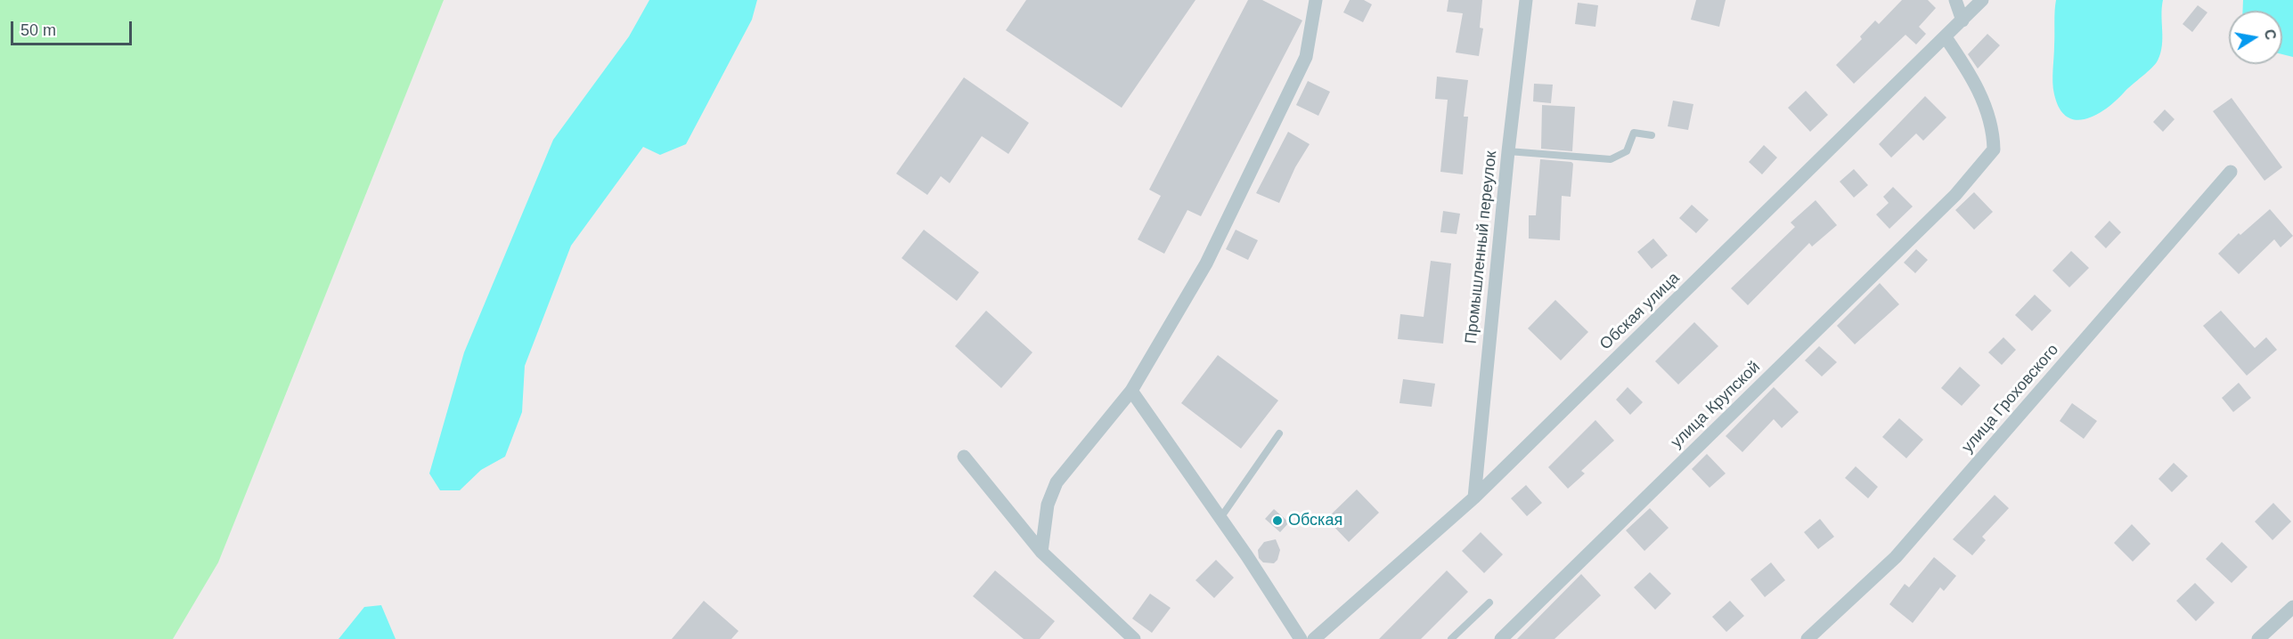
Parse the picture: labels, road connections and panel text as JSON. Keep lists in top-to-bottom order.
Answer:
{
  "streets": {
    "street": [
      "Промышленный переулок",
      "Обская улица",
      "улица Гроховского",
      "улица Крупской"
    ]
  },
  "crossings": [
    ["Промышленный переулок", "Обская улица"],
    ["Обская улица", "улица Крупской"]
  ],
  "places": ["Обская"],
  "scale_bar": "50 m",
  "north": "right"
}
